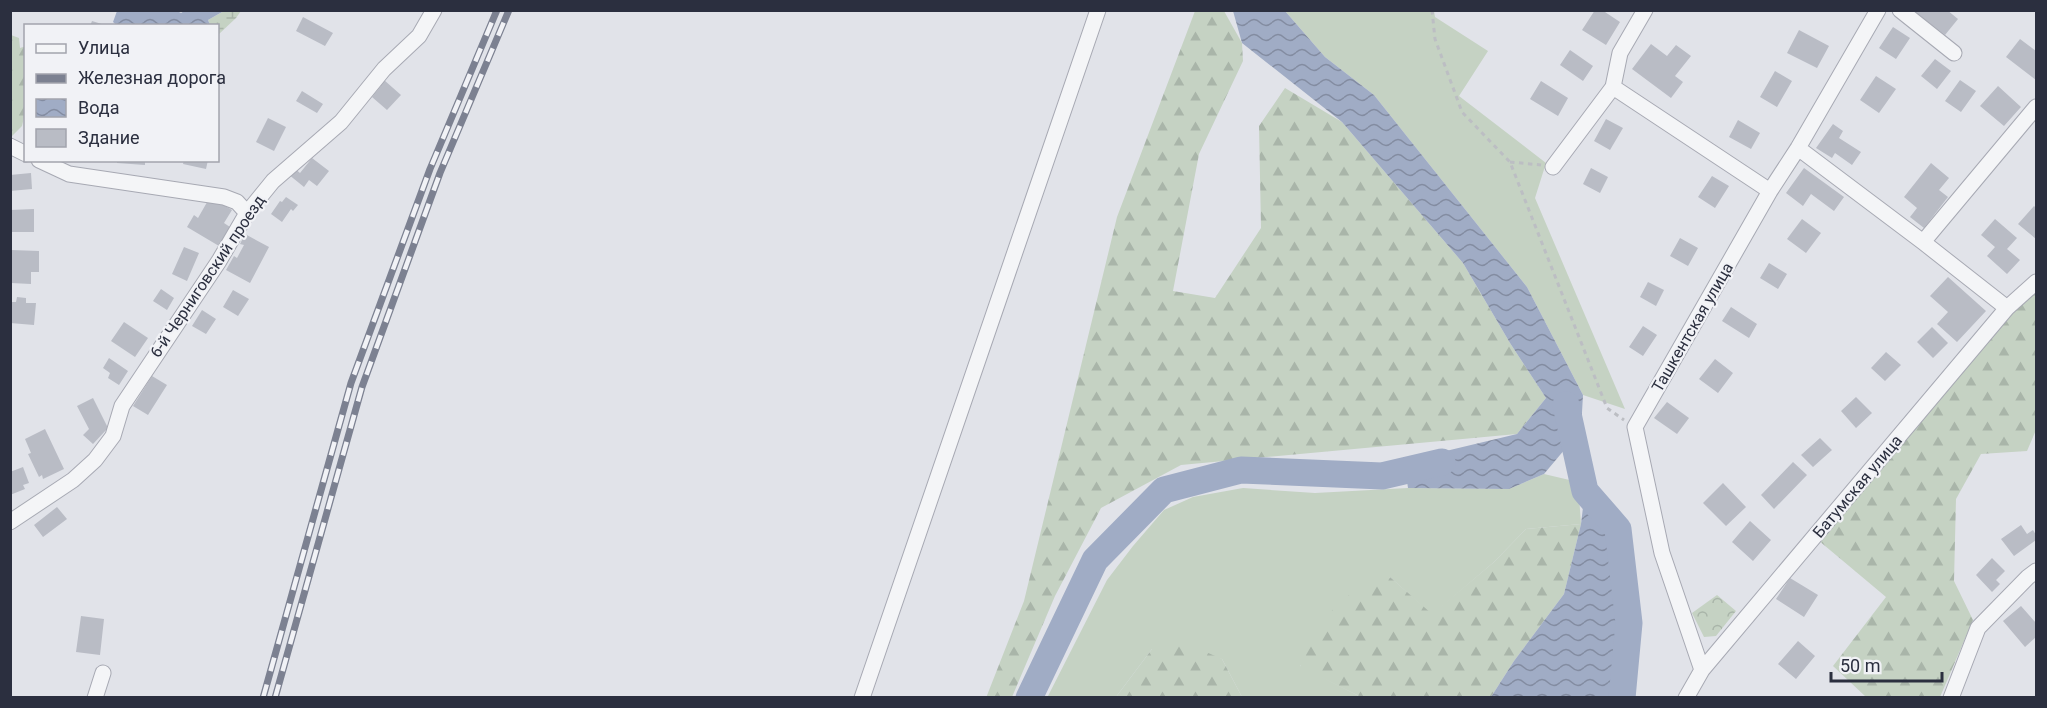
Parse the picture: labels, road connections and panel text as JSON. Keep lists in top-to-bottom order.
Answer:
{
  "streets": {
    "street": ["6-й Черниговский проезд", "Ташкентская улица", "Батумская улица"]
  },
  "legend": [
    "Улица",
    "Железная дорога",
    "Вода",
    "Здание"
  ],
  "scale_bar": "50 m"
}
